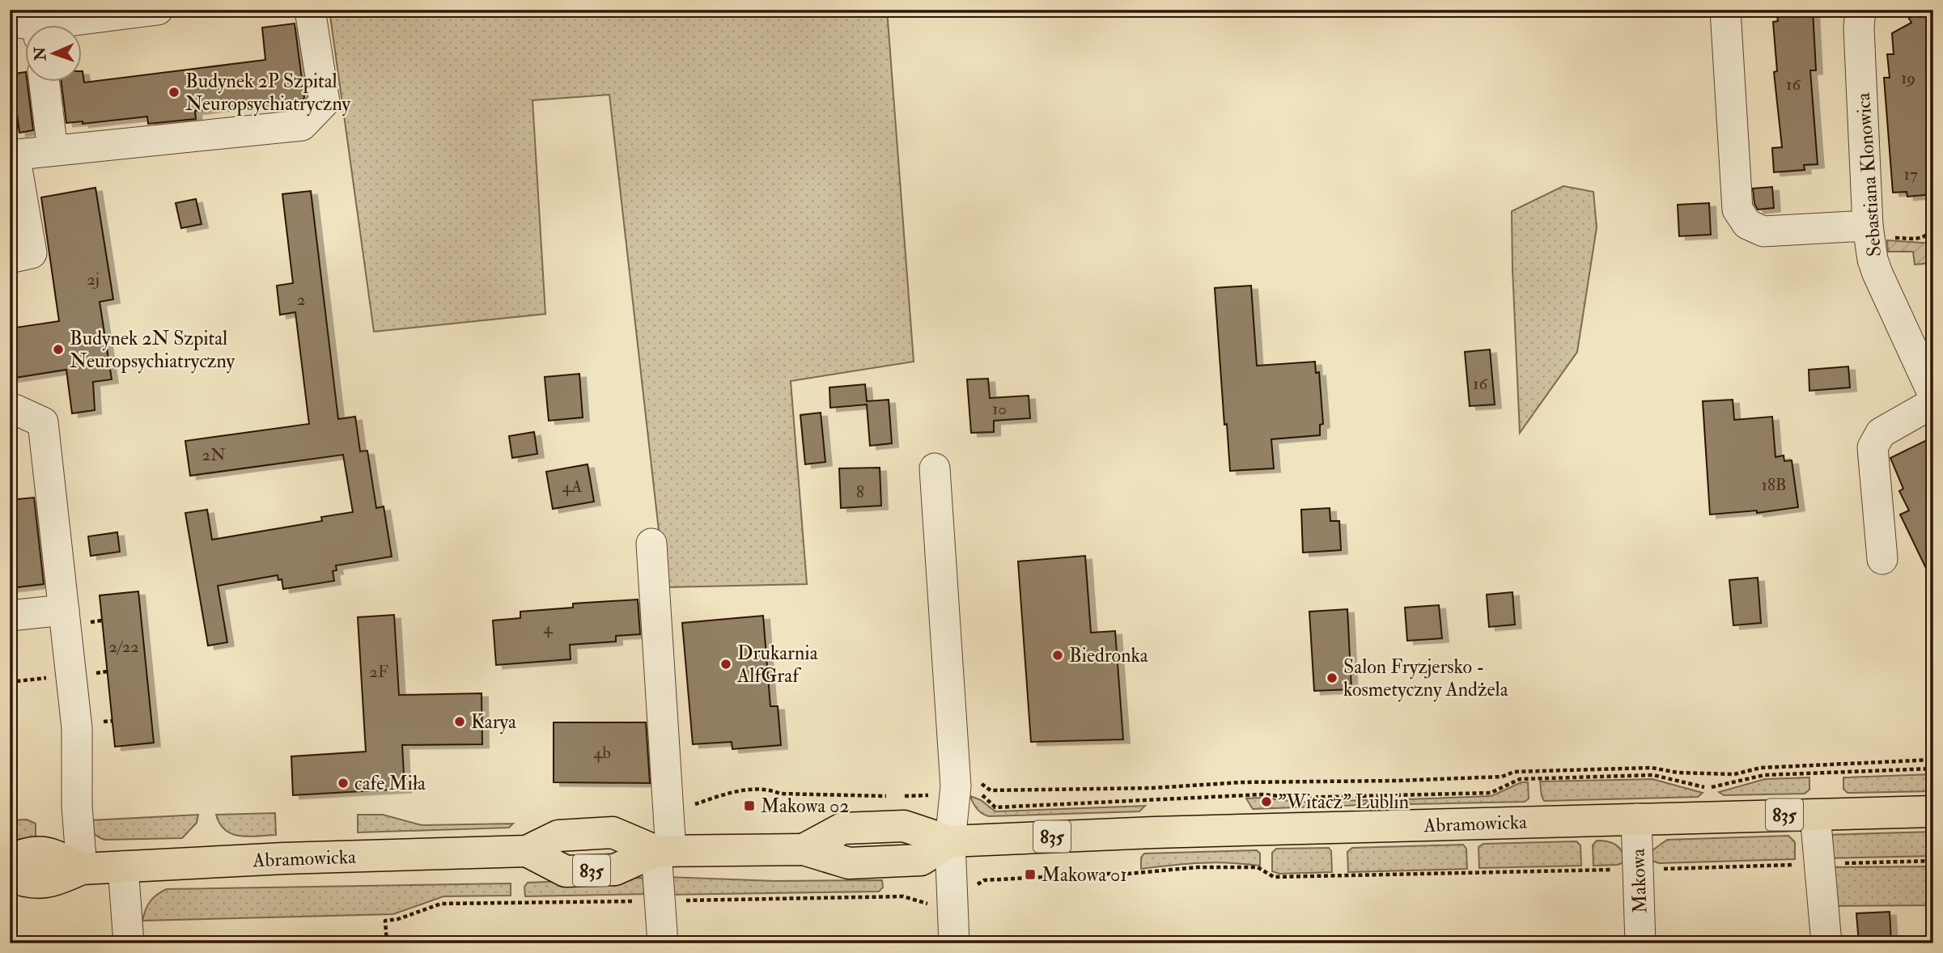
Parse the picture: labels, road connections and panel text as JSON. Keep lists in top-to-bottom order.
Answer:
{
  "streets": {
    "main road": ["835", "Abramowicka"],
    "street": ["Sebastiana Klonowica", "Makowa"]
  },
  "crossings": [
    ["Abramowicka", "Makowa"]
  ],
  "places": {
    "other": [
      "Budynek 2P Szpital Neuropsychiatryczny",
      "Budynek 2N Szpital Neuropsychiatryczny",
      "Biedronka",
      "Drukarnia AlfGraf",
      "Salon Fryzjersko - kosmetyczny Andżela",
      "Karya",
      "cafe Miła",
      "\"Witacz\" Lublin"
    ],
    "transit": ["Makowa 02", "Makowa 01"]
  },
  "house_numbers": [
    "19",
    "16",
    "17",
    "2j",
    "2",
    "16",
    "10",
    "2N",
    "18B",
    "4A",
    "8",
    "4",
    "2/22",
    "2F",
    "4b"
  ],
  "north": "left"
}
